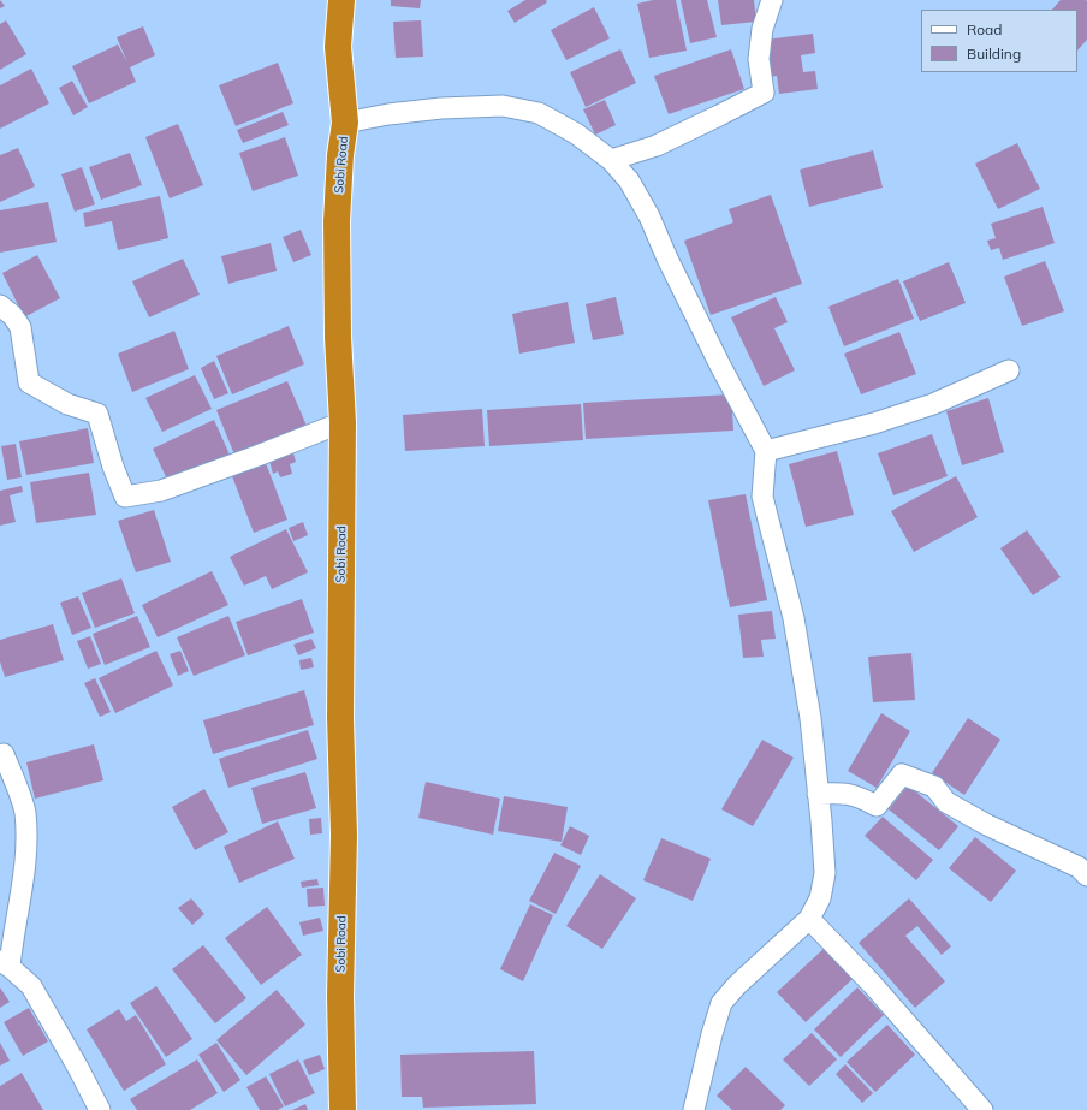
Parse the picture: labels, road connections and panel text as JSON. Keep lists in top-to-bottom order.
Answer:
{
  "streets": {
    "highway": ["Sobi Road"]
  },
  "legend": ["Road", "Building"]
}
